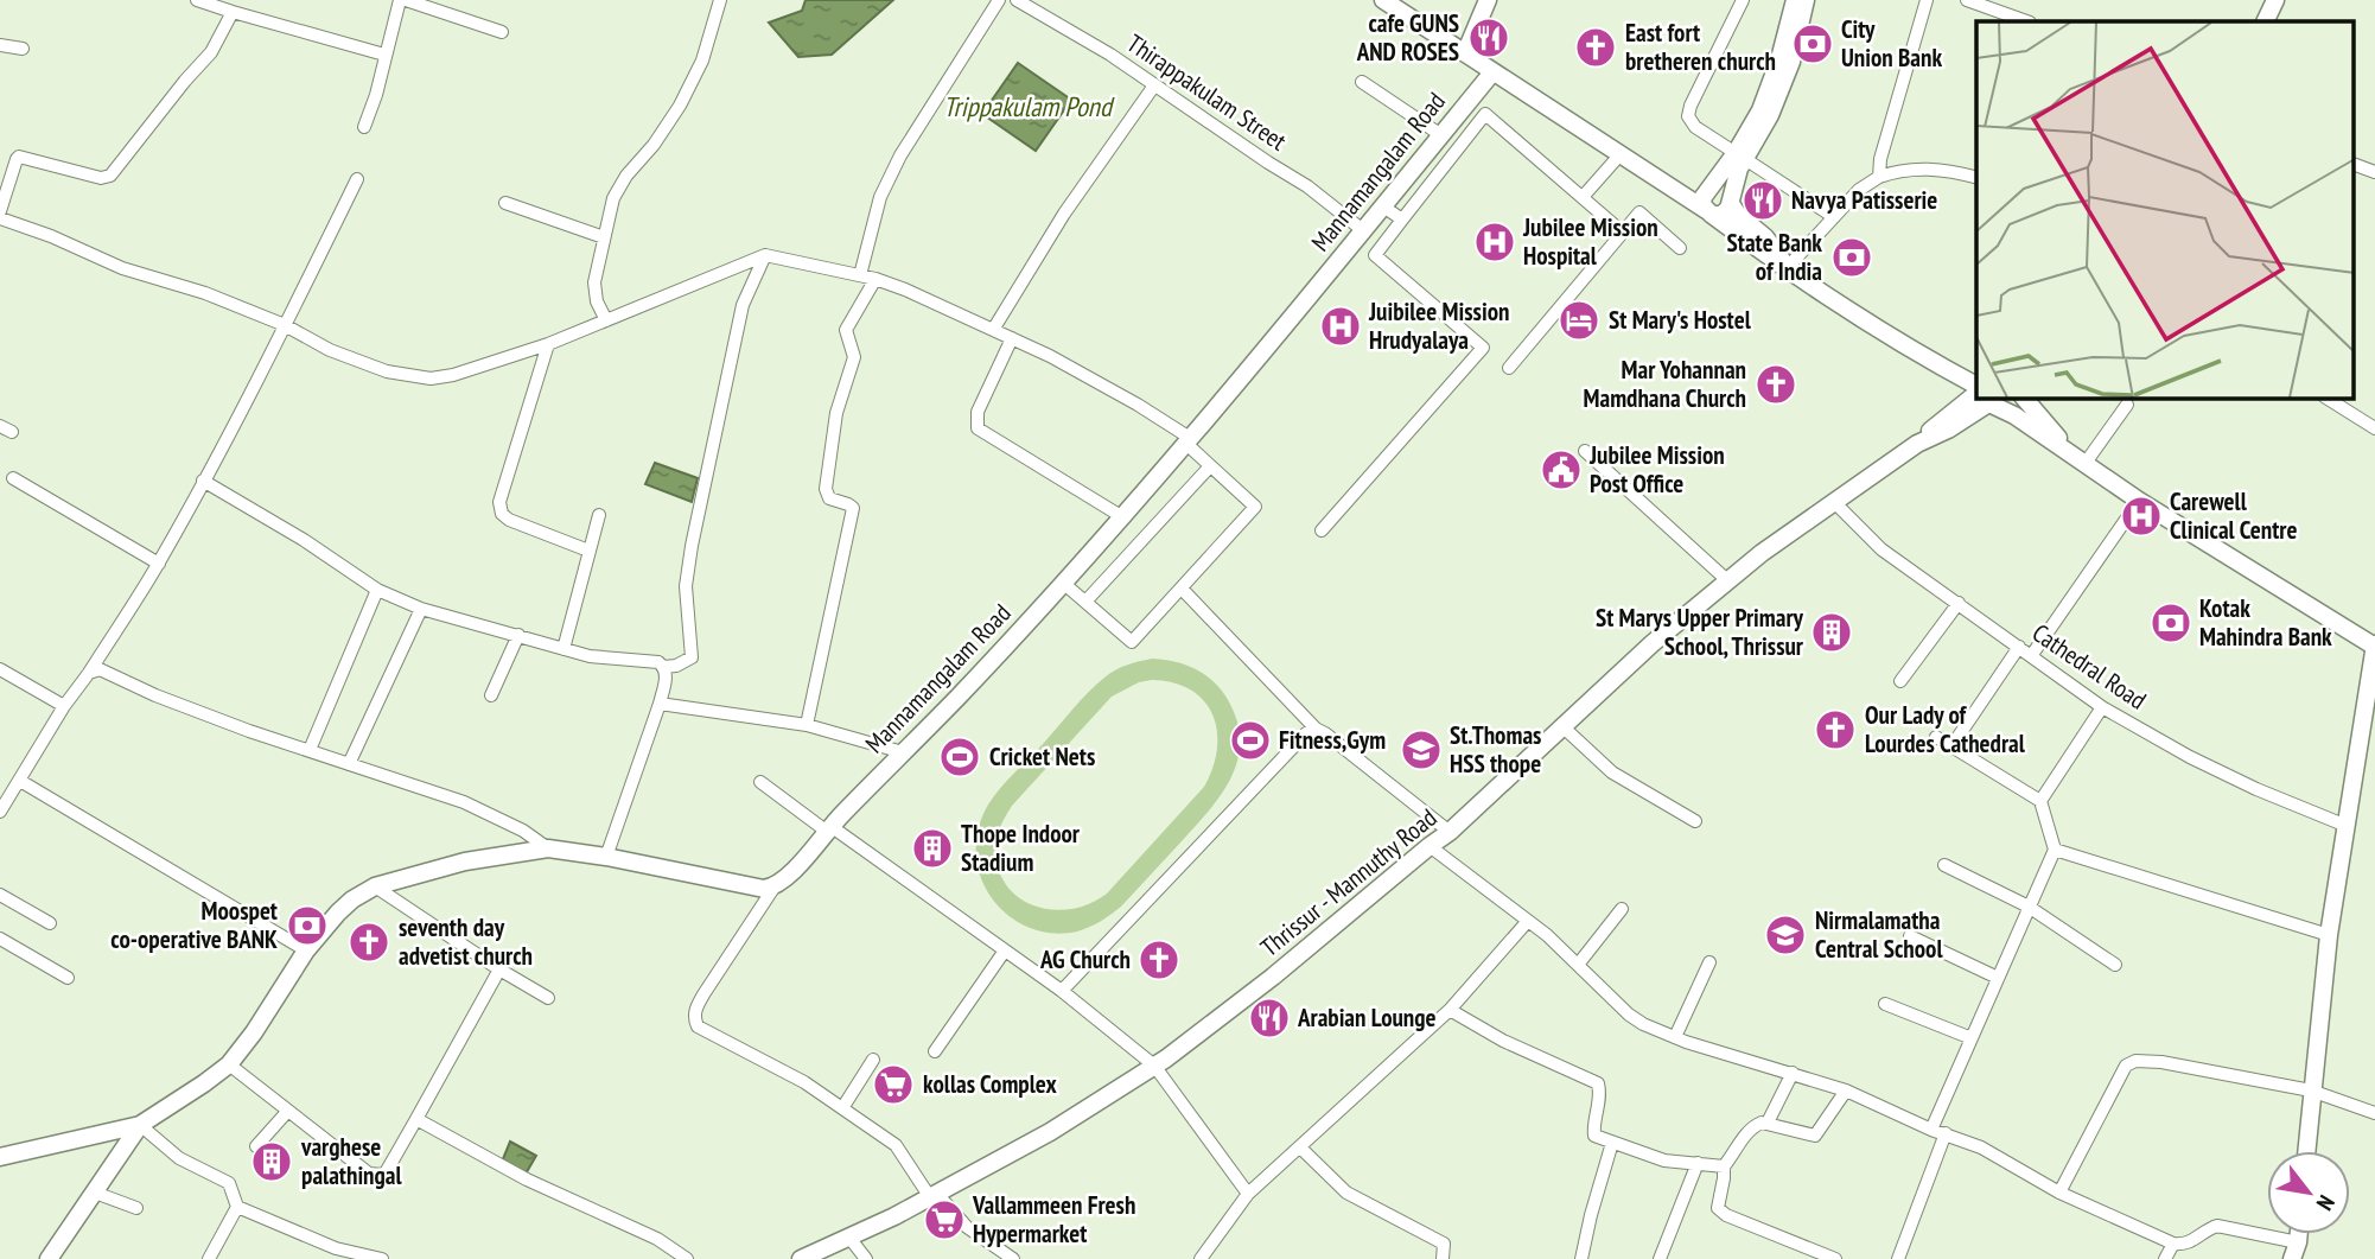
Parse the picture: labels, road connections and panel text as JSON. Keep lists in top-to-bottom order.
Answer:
{
  "streets": {
    "main road": ["Mannamangalam Road", "Thrissur - Mannuthy Road"],
    "street": ["Thirappakulam Street", "Cathedral Road"]
  },
  "crossings": [
    ["Thirappakulam Street", "Mannamangalam Road"],
    ["Cathedral Road", "Thrissur - Mannuthy Road"]
  ],
  "water": ["Trippakulam Pond"],
  "places": {
    "restaurant": ["cafe GUNS AND ROSES", "Navya Patisserie", "Arabian Lounge"],
    "bank": [
      "City Union Bank",
      "State Bank of India",
      "Kotak Mahindra Bank",
      "Moospet co-operative BANK"
    ],
    "church": [
      "East fort bretheren church",
      "Mar Yohannan Mamdhana Church",
      "Our Lady of Lourdes Cathedral",
      "seventh day advetist church",
      "AG Church"
    ],
    "hospital": ["Jubilee Mission Hospital", "Juibilee Mission Hrudyalaya", "Carewell Clinical Centre"],
    "hotel": ["St Mary's Hostel"],
    "public building": ["Jubilee Mission Post Office"],
    "building": ["St Marys Upper Primary School, Thrissur", "Thope Indoor Stadium", "varghese palathingal"],
    "sports": ["Fitness,Gym", "Cricket Nets"],
    "school or university": ["St.Thomas HSS thope", "Nirmalamatha Central School"],
    "supermarket": ["kollas Complex", "Vallammeen Fresh Hypermarket"]
  },
  "north": "bottom right"
}
